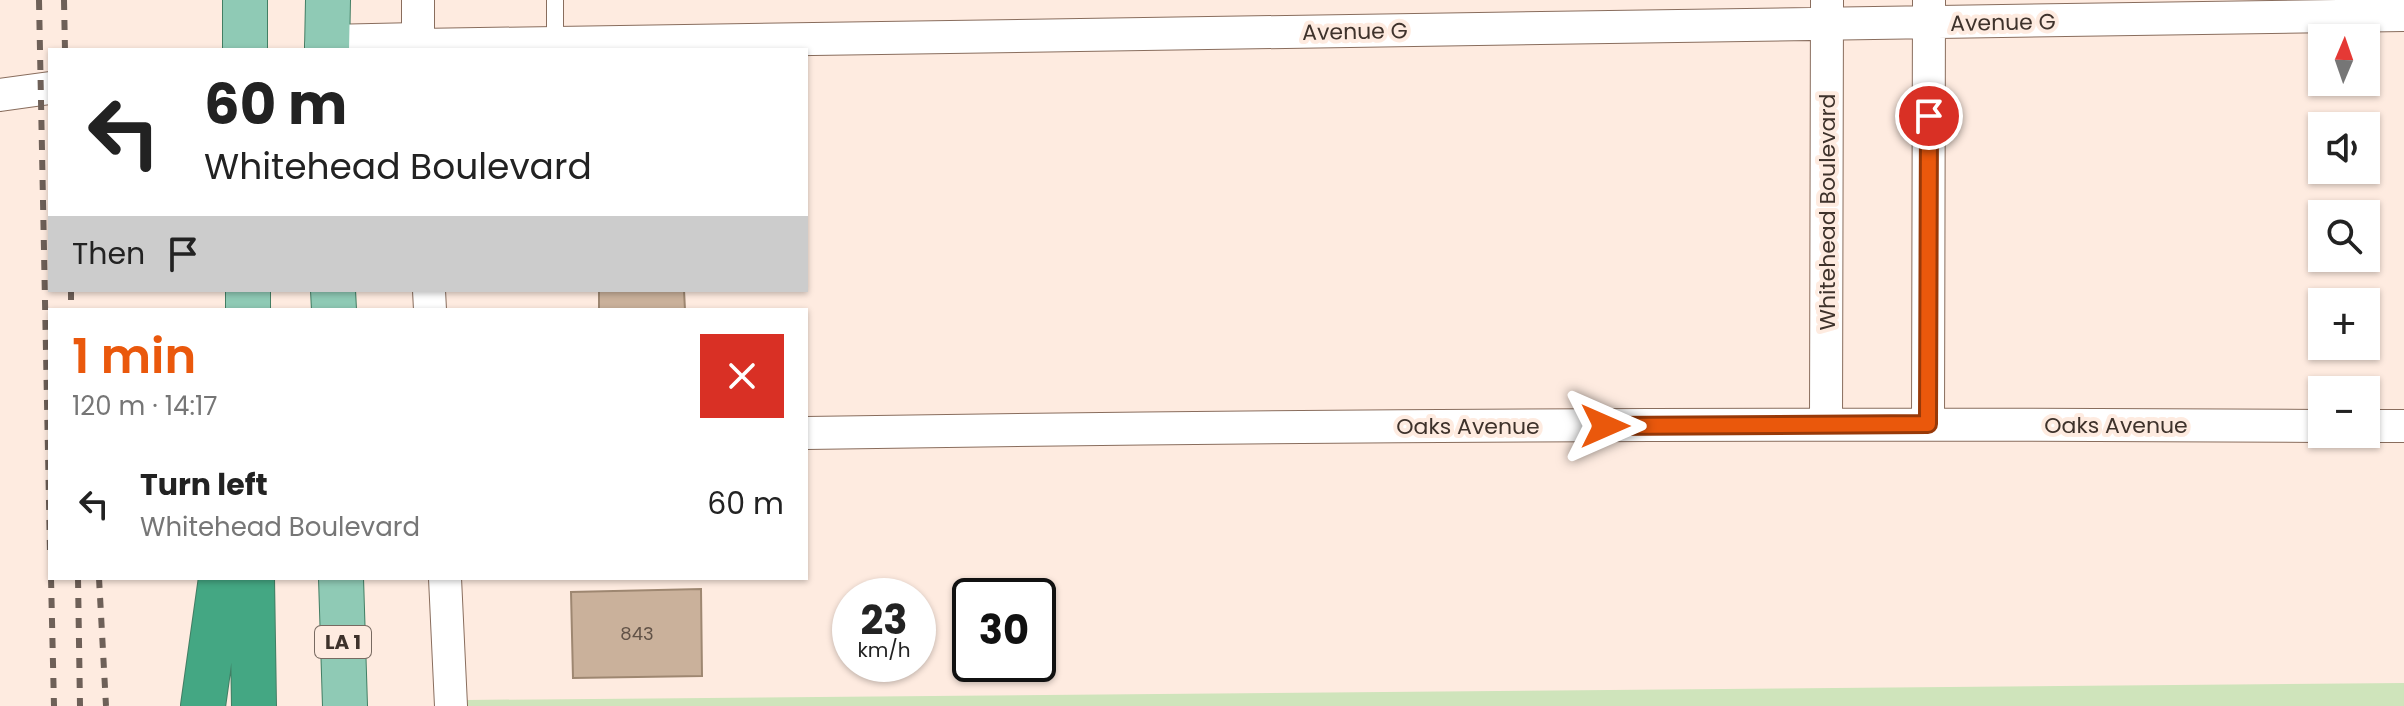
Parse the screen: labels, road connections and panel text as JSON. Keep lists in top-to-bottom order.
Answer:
{
  "streets": {
    "main road": ["LA 1"],
    "street": ["Avenue G", "Whitehead Boulevard", "Oaks Avenue"]
  },
  "crossings": [
    ["Avenue G", "Whitehead Boulevard"],
    ["Whitehead Boulevard", "Oaks Avenue"]
  ],
  "house_numbers": ["843"],
  "north": "top",
  "page": {
    "map_buttons": ["+", "−"],
    "turn": ["60 m", "Whitehead Boulevard"],
    "then": "Then",
    "heading": ["1 min", "120 m · 14:17"],
    "list": [
      {
        "name": "Turn left",
        "note": "Whitehead Boulevard",
        "value": "60 m"
      }
    ],
    "speed": "23 km/h",
    "limit": "30"
  }
}
